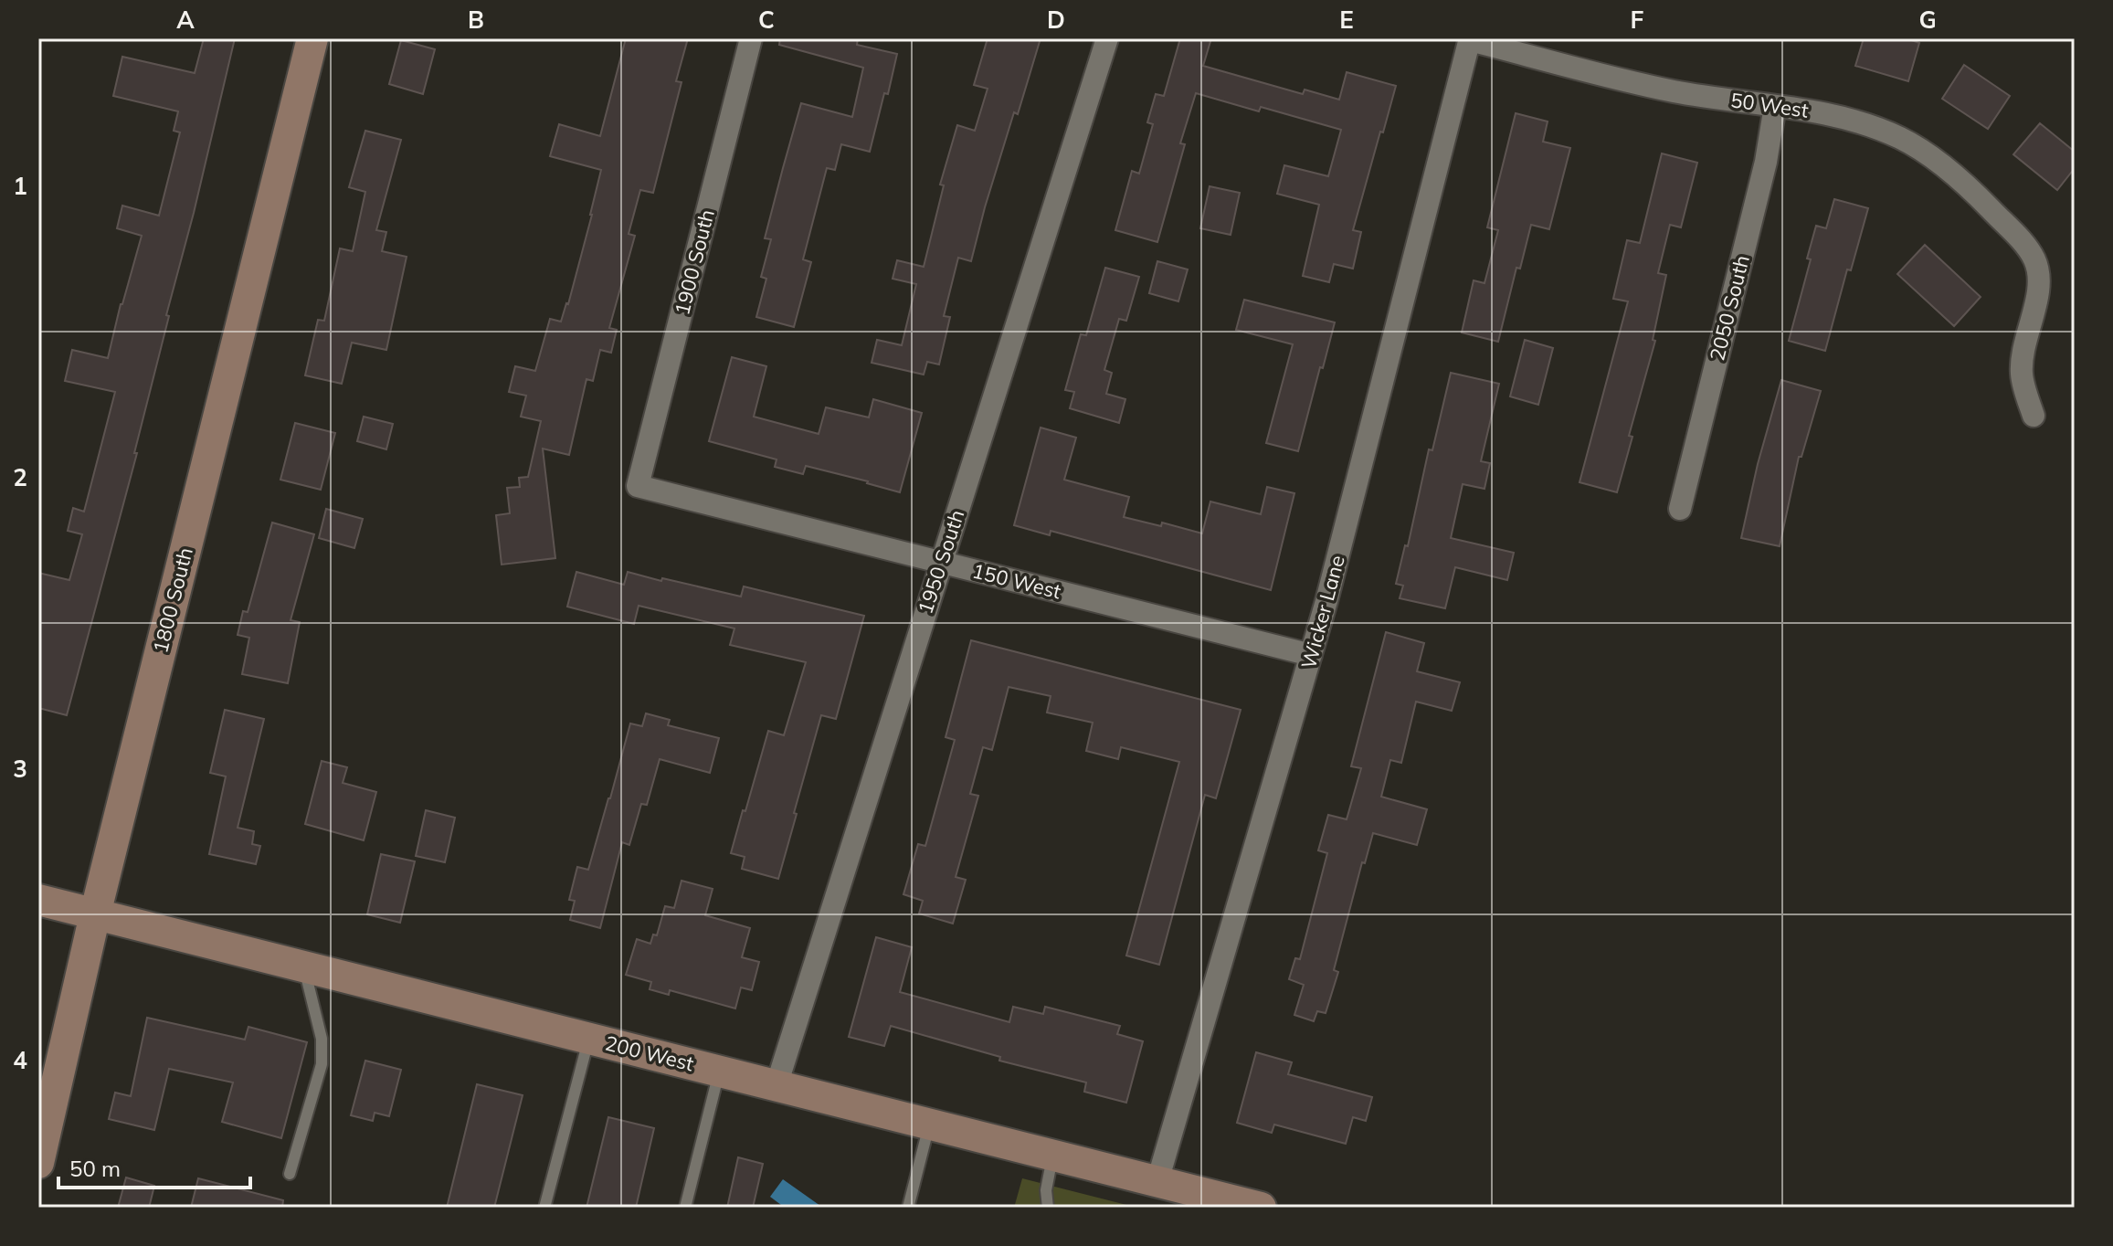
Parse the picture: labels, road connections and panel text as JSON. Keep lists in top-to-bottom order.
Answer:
{
  "streets": {
    "street": [
      "50 West",
      "1900 South",
      "2050 South",
      "1950 South",
      "150 West",
      "1800 South",
      "Wicker Lane",
      "200 West"
    ]
  },
  "crossings": [
    ["50 West", "2050 South"],
    ["50 West", "Wicker Lane"],
    ["1900 South", "150 West"],
    ["1950 South", "150 West"],
    ["1950 South", "200 West"],
    ["150 West", "Wicker Lane"],
    ["1800 South", "200 West"],
    ["Wicker Lane", "200 West"]
  ],
  "scale_bar": "50 m",
  "grid": {
    "columns": [
      "A",
      "B",
      "C",
      "D",
      "E",
      "F",
      "G"
    ],
    "rows": [
      "1",
      "2",
      "3",
      "4"
    ]
  }
}
